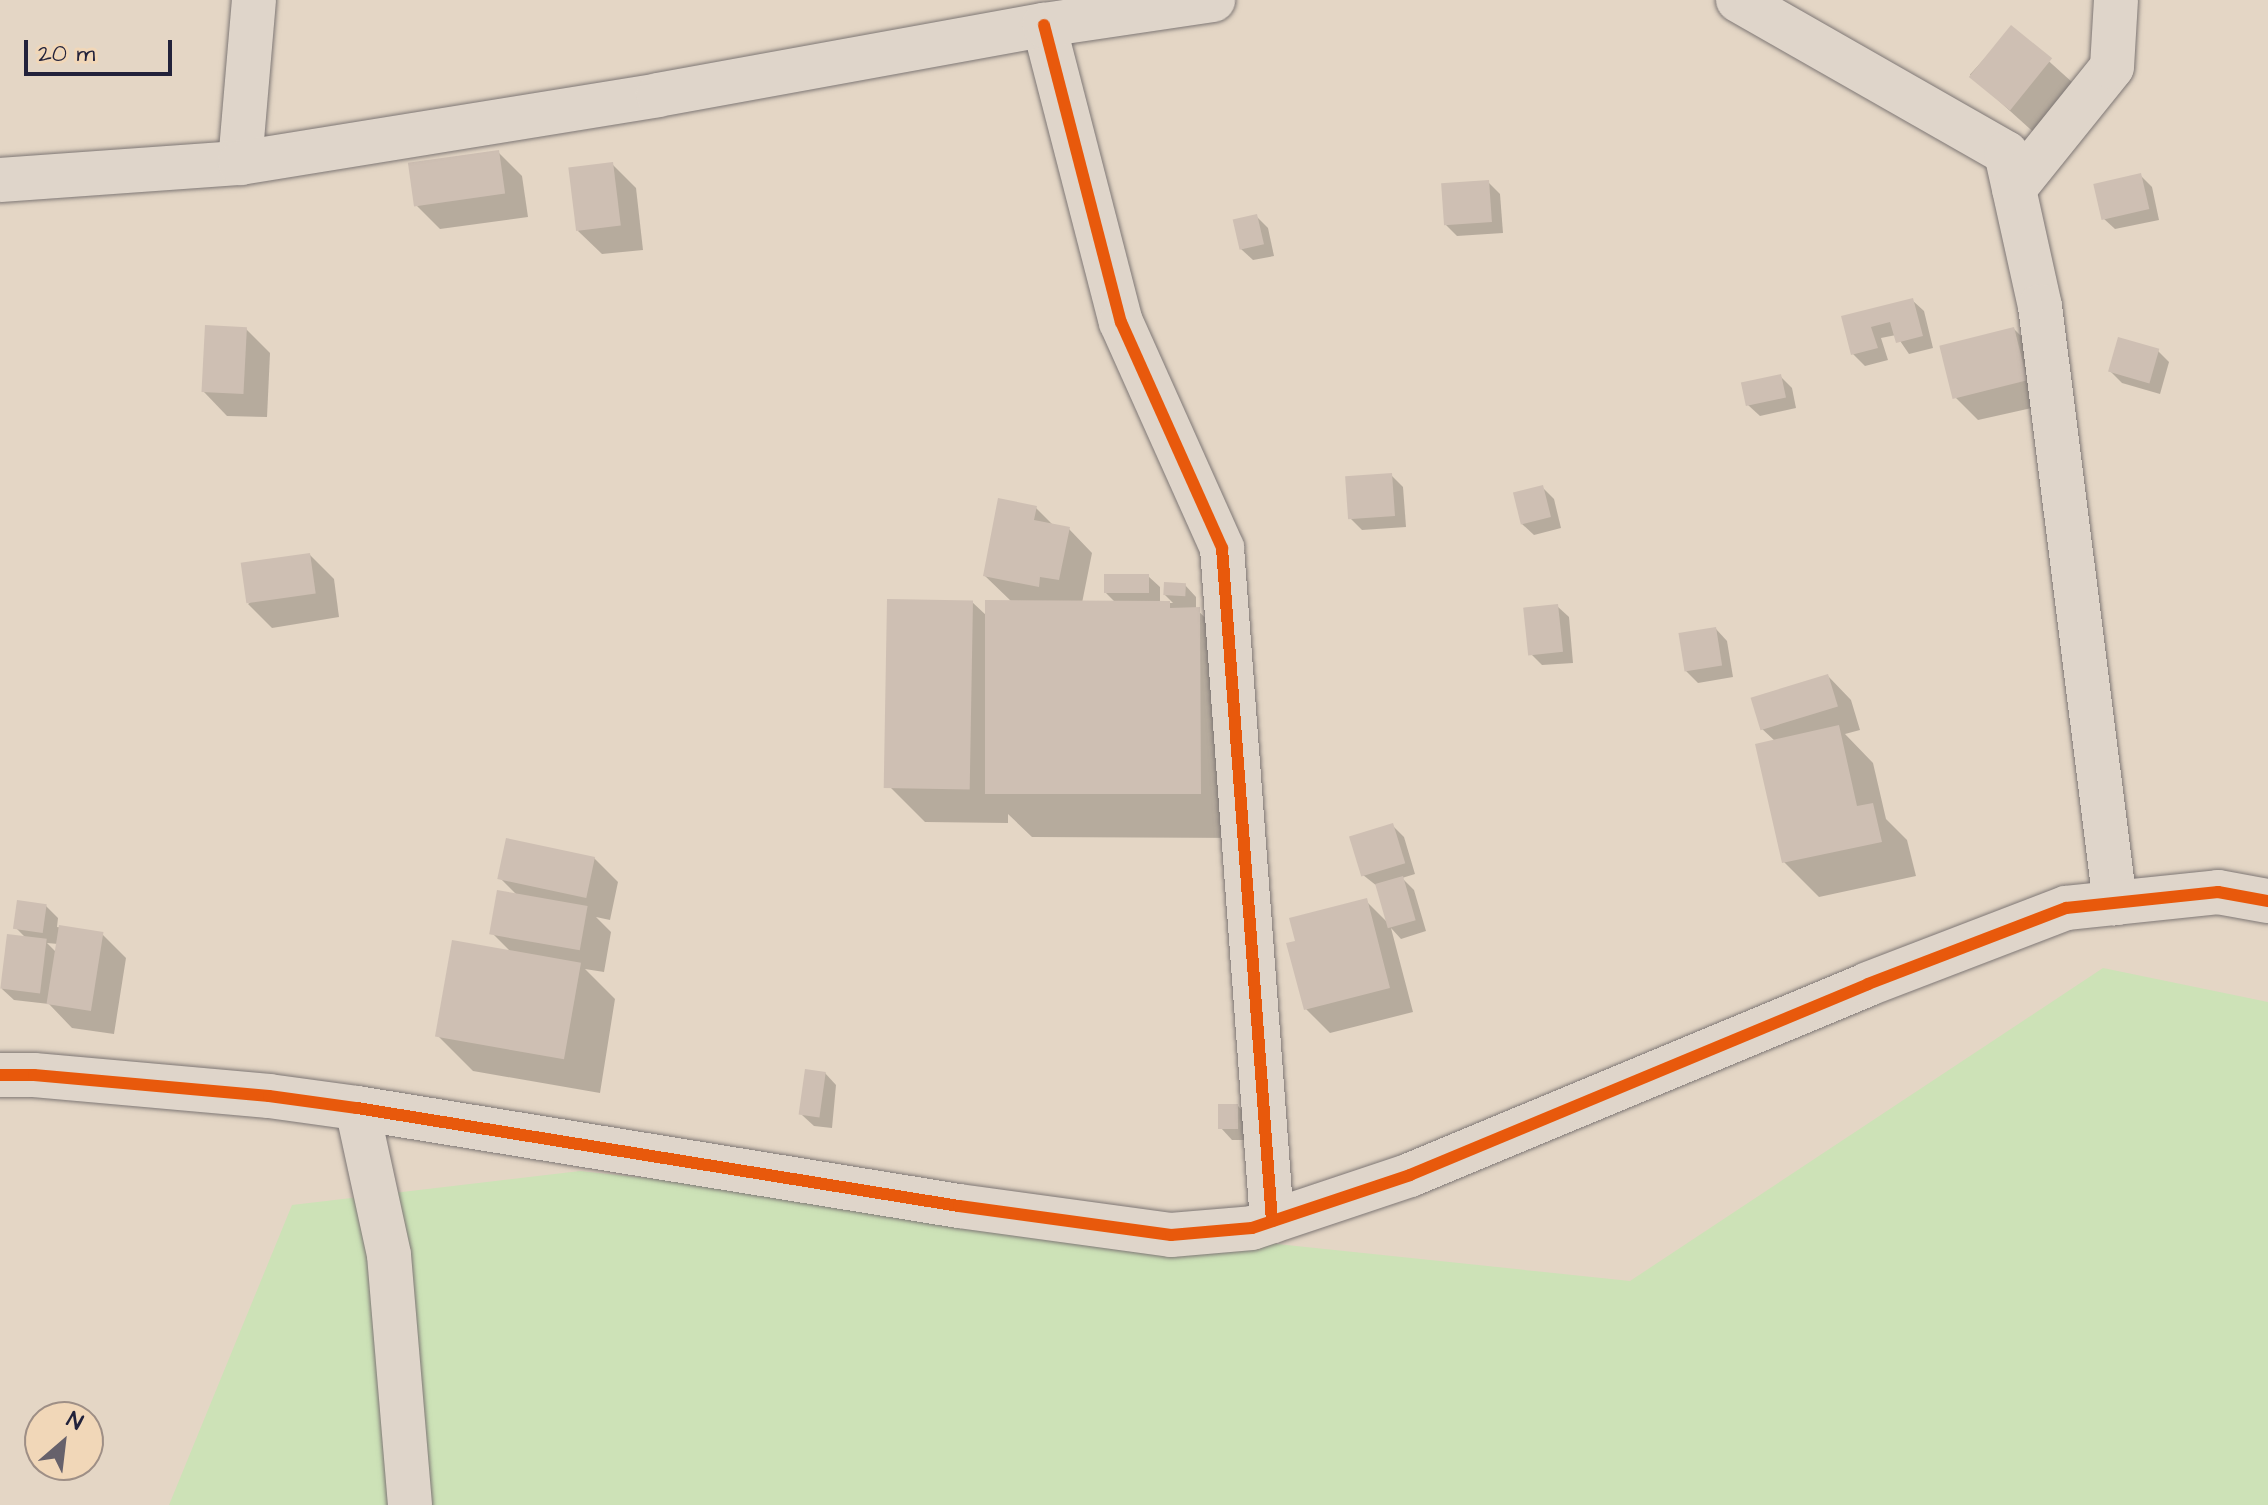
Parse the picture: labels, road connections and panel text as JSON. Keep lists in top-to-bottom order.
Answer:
{
  "scale_bar": "20 m",
  "north": "top right"
}
